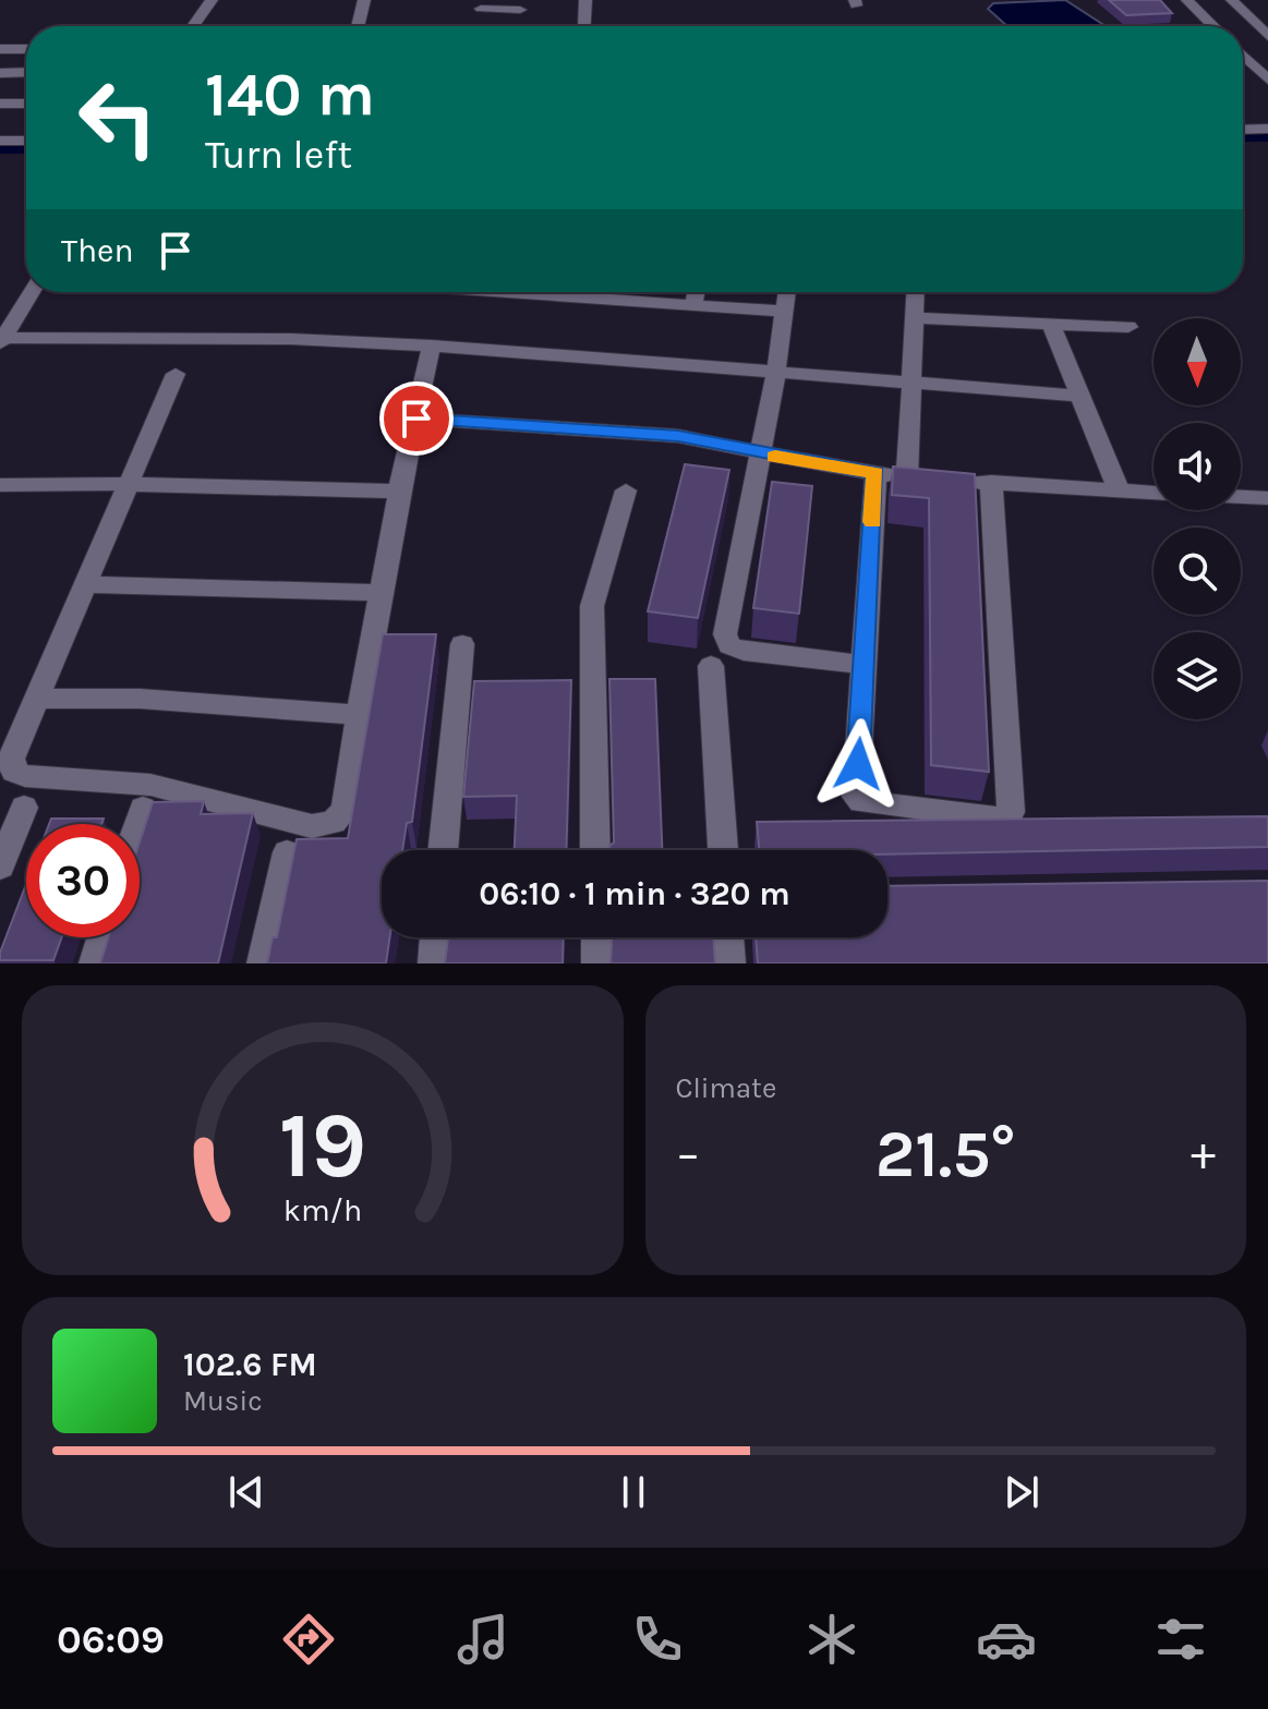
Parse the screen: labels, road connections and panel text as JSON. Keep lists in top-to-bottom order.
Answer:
{
  "north": "bottom",
  "page": {
    "turn": ["140 m", "Turn left"],
    "then": "Then",
    "limit": "30",
    "trip": "06:10 · 1 min · 320 m",
    "tile": "Climate",
    "heat": ["−", "21.5°", "+"],
    "song": ["102.6 FM", "Music"],
    "tabs": "06:09",
    "gauge": ["19", "km/h"]
  }
}
